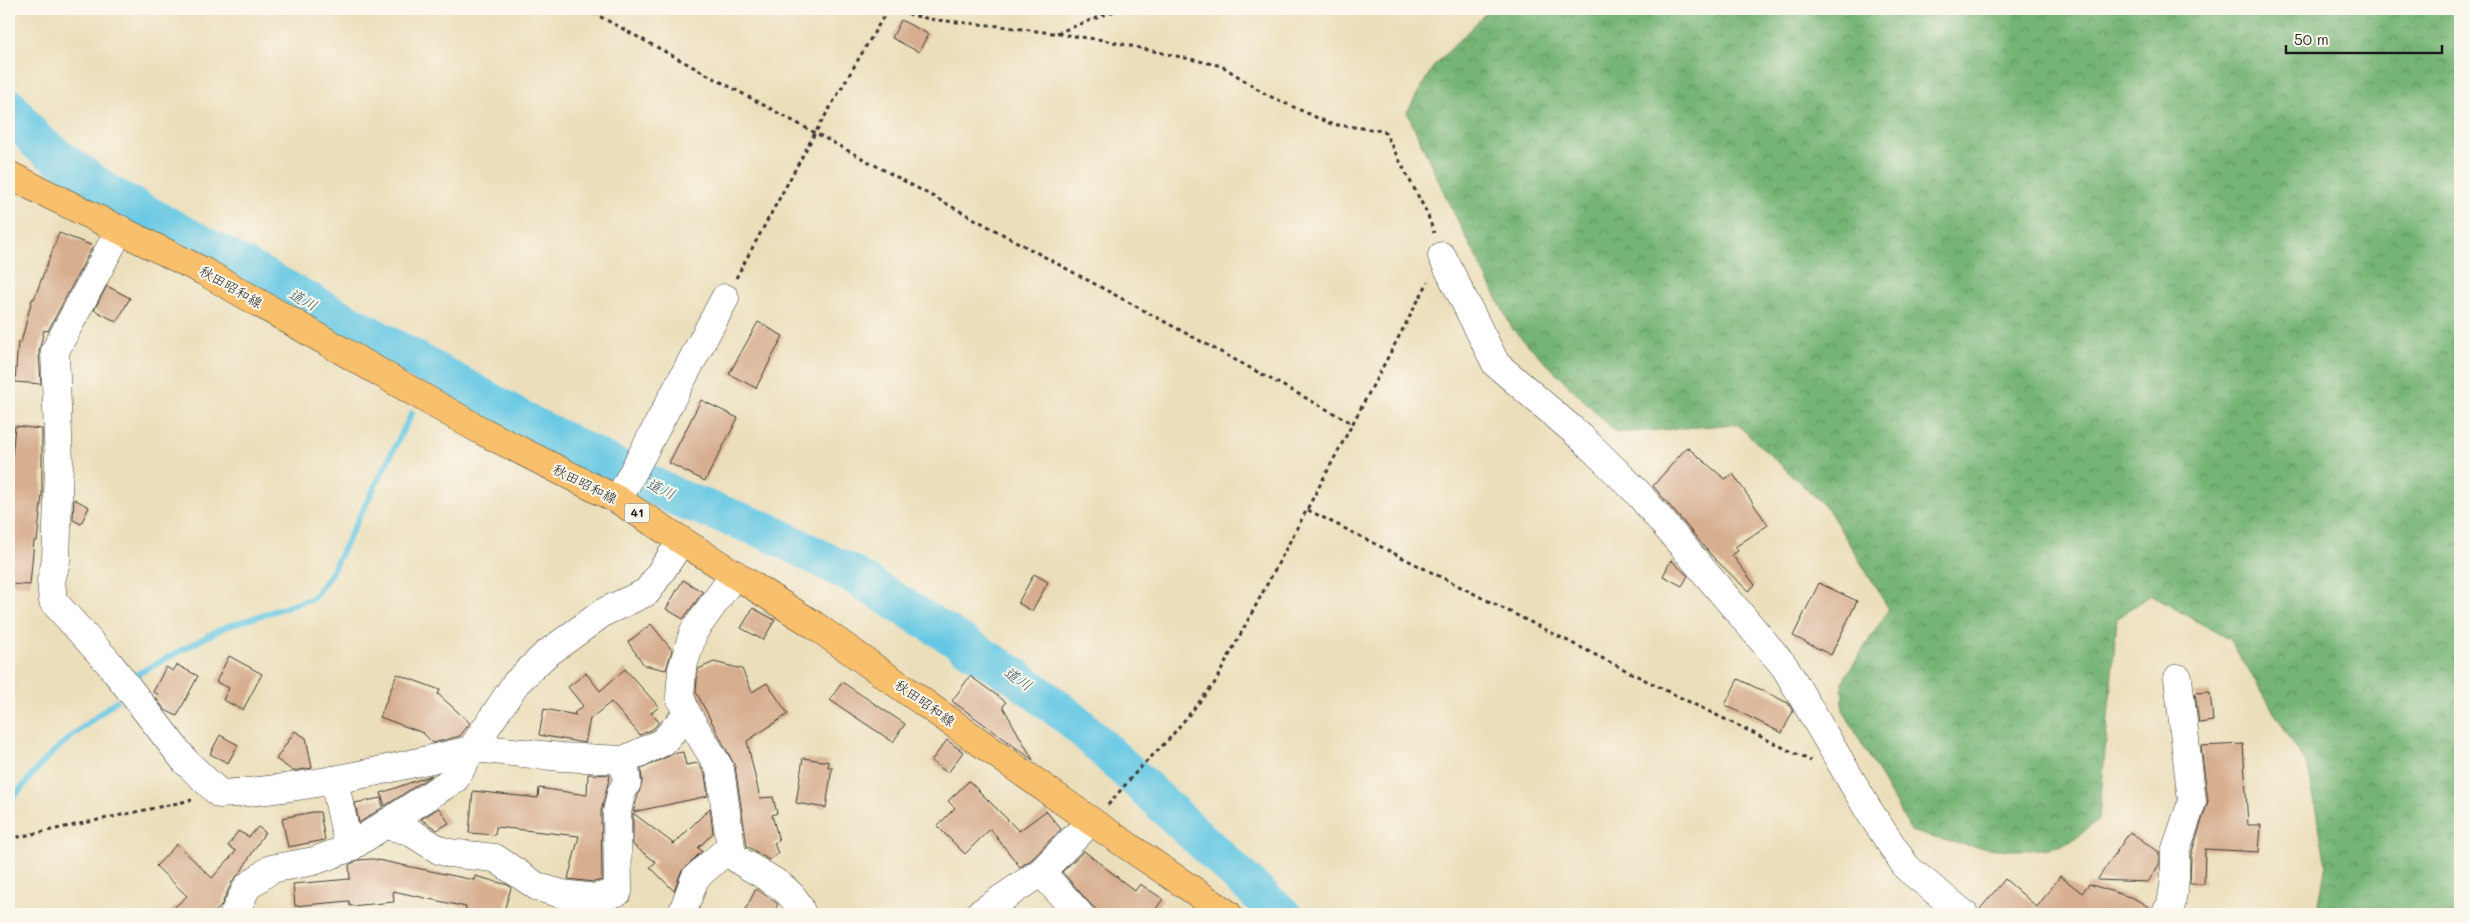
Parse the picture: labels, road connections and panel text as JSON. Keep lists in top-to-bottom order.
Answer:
{
  "streets": {
    "main road": ["秋田昭和線", "41"]
  },
  "water": ["道川"],
  "scale_bar": "50 m"
}
